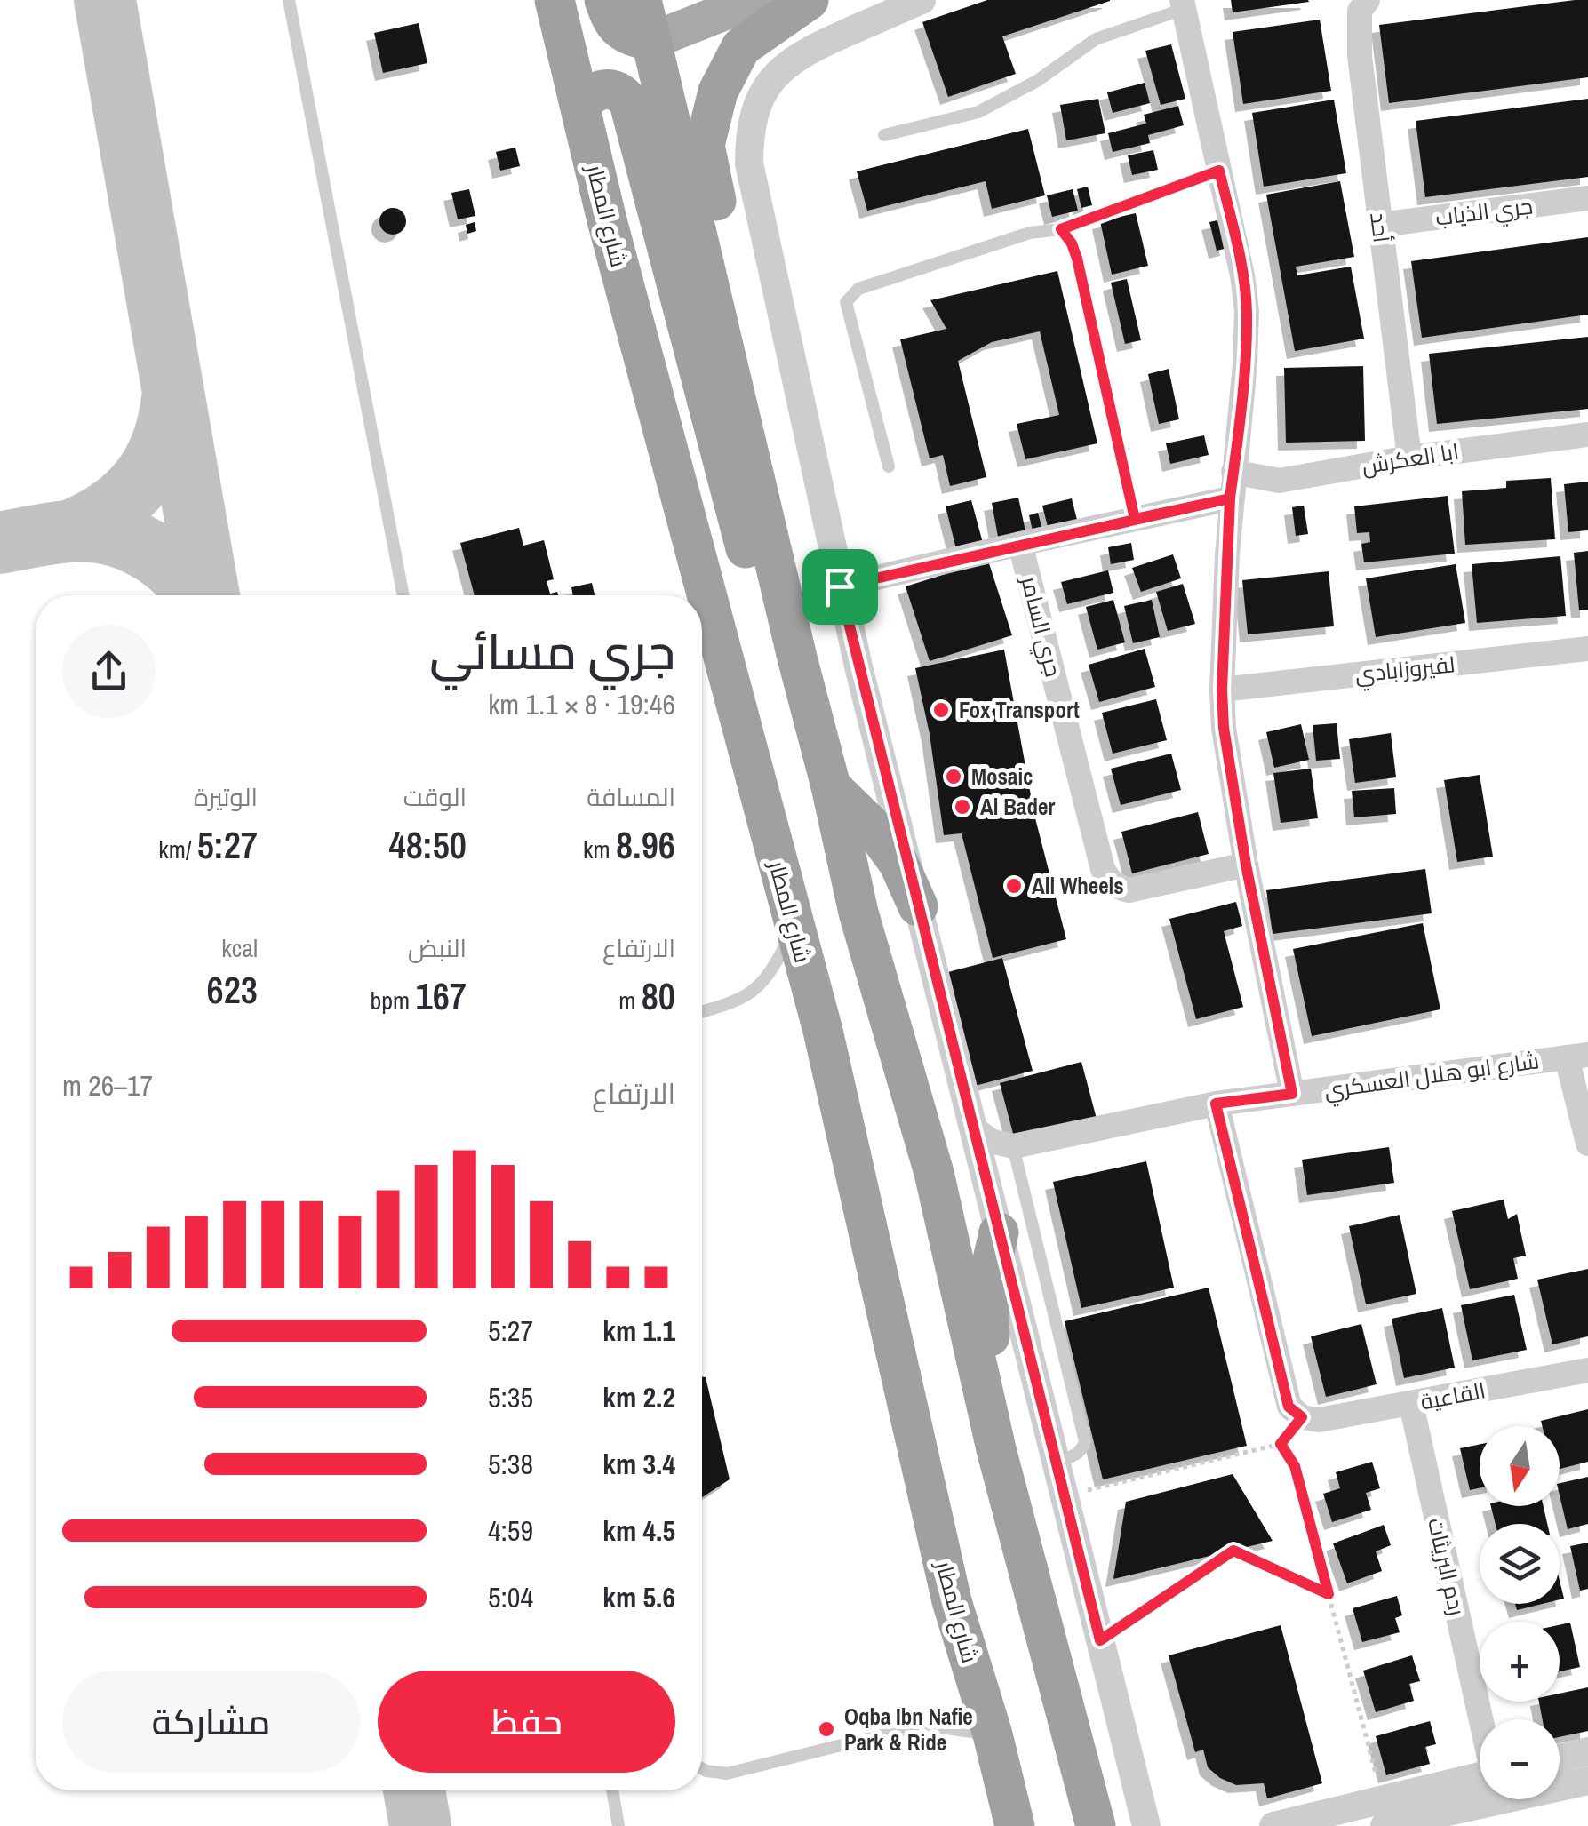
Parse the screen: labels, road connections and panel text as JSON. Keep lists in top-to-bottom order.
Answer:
{
  "streets": {
    "highway": ["شارع المطار"],
    "street": [
      "جري الذياب",
      "أحد",
      "ابا العكرش",
      "جري السامر",
      "لفيروزابادي",
      "شارع ابو هلال العسكري",
      "القاعية",
      "ردم البريثات"
    ]
  },
  "crossings": [
    ["جري الذياب", "أحد"],
    ["أحد", "ابا العكرش"],
    ["القاعية", "ردم البريثات"]
  ],
  "places": [
    "Fox Transport",
    "Mosaic",
    "Al Bader",
    "All Wheels",
    "Oqba Ibn Nafie Park & Ride"
  ],
  "north": "bottom",
  "page": {
    "heading": ["جري مسائي", "19:46 · 8 × 1.1 km"],
    "stats": [
      ["المسافة", "8.96 km"],
      ["الوقت", "48:50"],
      ["الوتيرة", "5:27 /km"],
      ["الارتفاع", "80 m"],
      ["النبض", "167 bpm"],
      ["kcal", "623"]
    ],
    "chart": ["الارتفاع", "17–26 m"],
    "list": [
      {
        "name": "1.1 km",
        "note": "5:27"
      },
      {
        "name": "2.2 km",
        "note": "5:35"
      },
      {
        "name": "3.4 km",
        "note": "5:38"
      },
      {
        "name": "4.5 km",
        "note": "4:59"
      },
      {
        "name": "5.6 km",
        "note": "5:04"
      }
    ],
    "map_buttons": ["+", "−"],
    "buttons": ["حفظ", "مشاركة"]
  }
}
